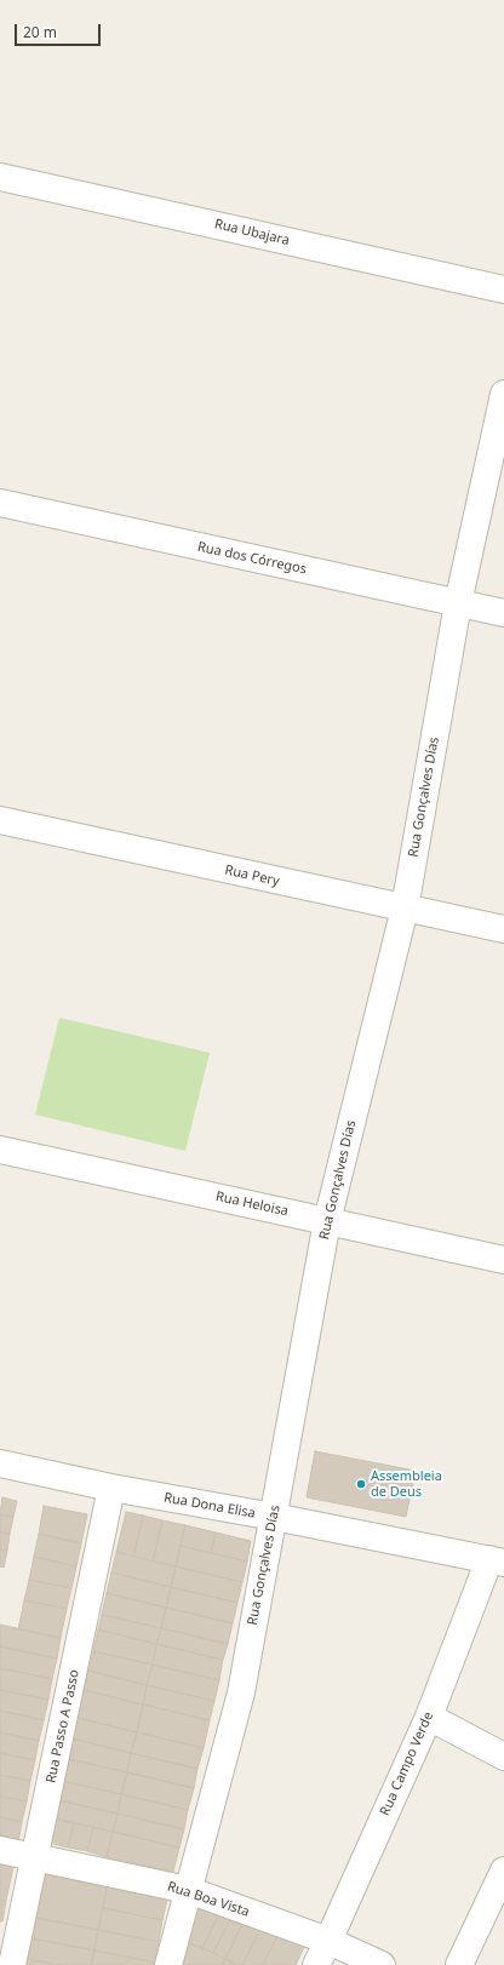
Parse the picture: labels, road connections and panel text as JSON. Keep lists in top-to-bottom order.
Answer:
{
  "streets": {
    "street": [
      "Rua Ubajara",
      "Rua dos Córregos",
      "Rua Gonçalves Días",
      "Rua Pery",
      "Rua Heloisa",
      "Rua Dona Elisa",
      "Rua Passo A Passo",
      "Rua Campo Verde",
      "Rua Boa Vista"
    ]
  },
  "crossings": [
    ["Rua dos Córregos", "Rua Gonçalves Días"],
    ["Rua Gonçalves Días", "Rua Pery"],
    ["Rua Gonçalves Días", "Rua Heloisa"],
    ["Rua Gonçalves Días", "Rua Dona Elisa"],
    ["Rua Gonçalves Días", "Rua Boa Vista"],
    ["Rua Dona Elisa", "Rua Passo A Passo"],
    ["Rua Dona Elisa", "Rua Campo Verde"],
    ["Rua Passo A Passo", "Rua Boa Vista"],
    ["Rua Campo Verde", "Rua Boa Vista"]
  ],
  "places": ["Assembleia de Deus"],
  "scale_bar": "20 m"
}
